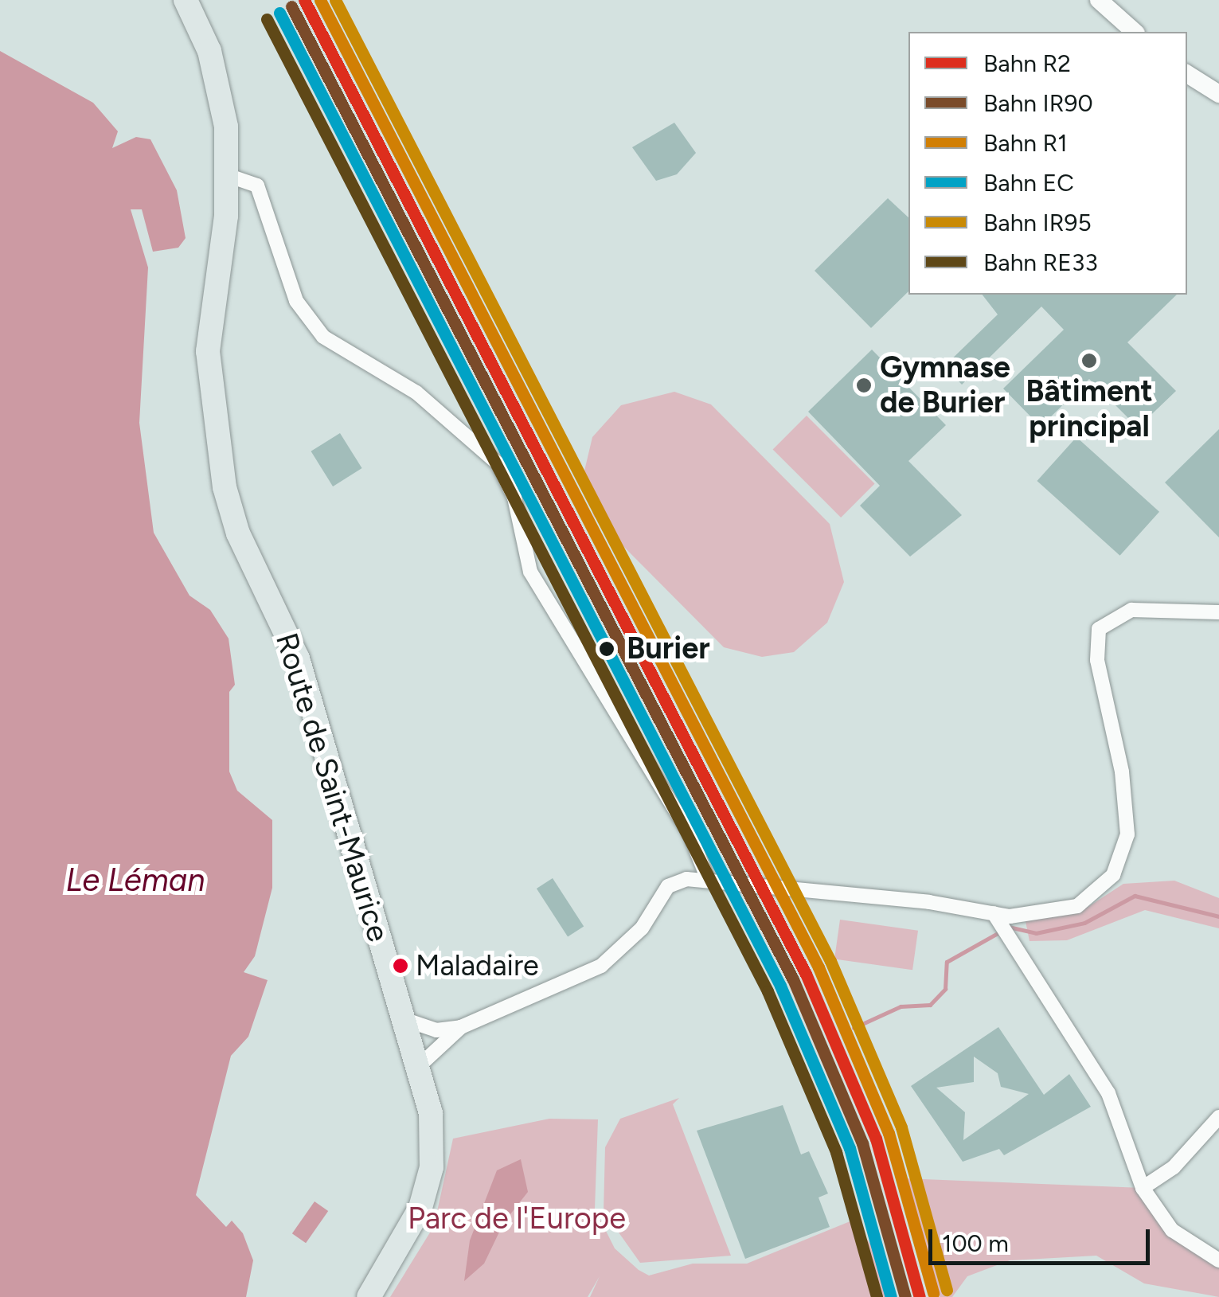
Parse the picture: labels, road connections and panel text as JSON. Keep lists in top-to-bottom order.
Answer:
{
  "streets": {
    "main road": ["Route de Saint-Maurice"]
  },
  "water": ["Le Léman"],
  "parks": ["Parc de l'Europe"],
  "places": [
    "Bâtiment principal",
    "Gymnase de Burier",
    "Burier",
    "Maladaire"
  ],
  "lines": [
    "rail line R2",
    "rail line R1",
    "rail line IR95",
    "rail line IR90",
    "rail line EC",
    "rail line RE33"
  ],
  "legend": [
    "Bahn R2",
    "Bahn IR90",
    "Bahn R1",
    "Bahn EC",
    "Bahn IR95",
    "Bahn RE33"
  ],
  "scale_bar": "100 m"
}
